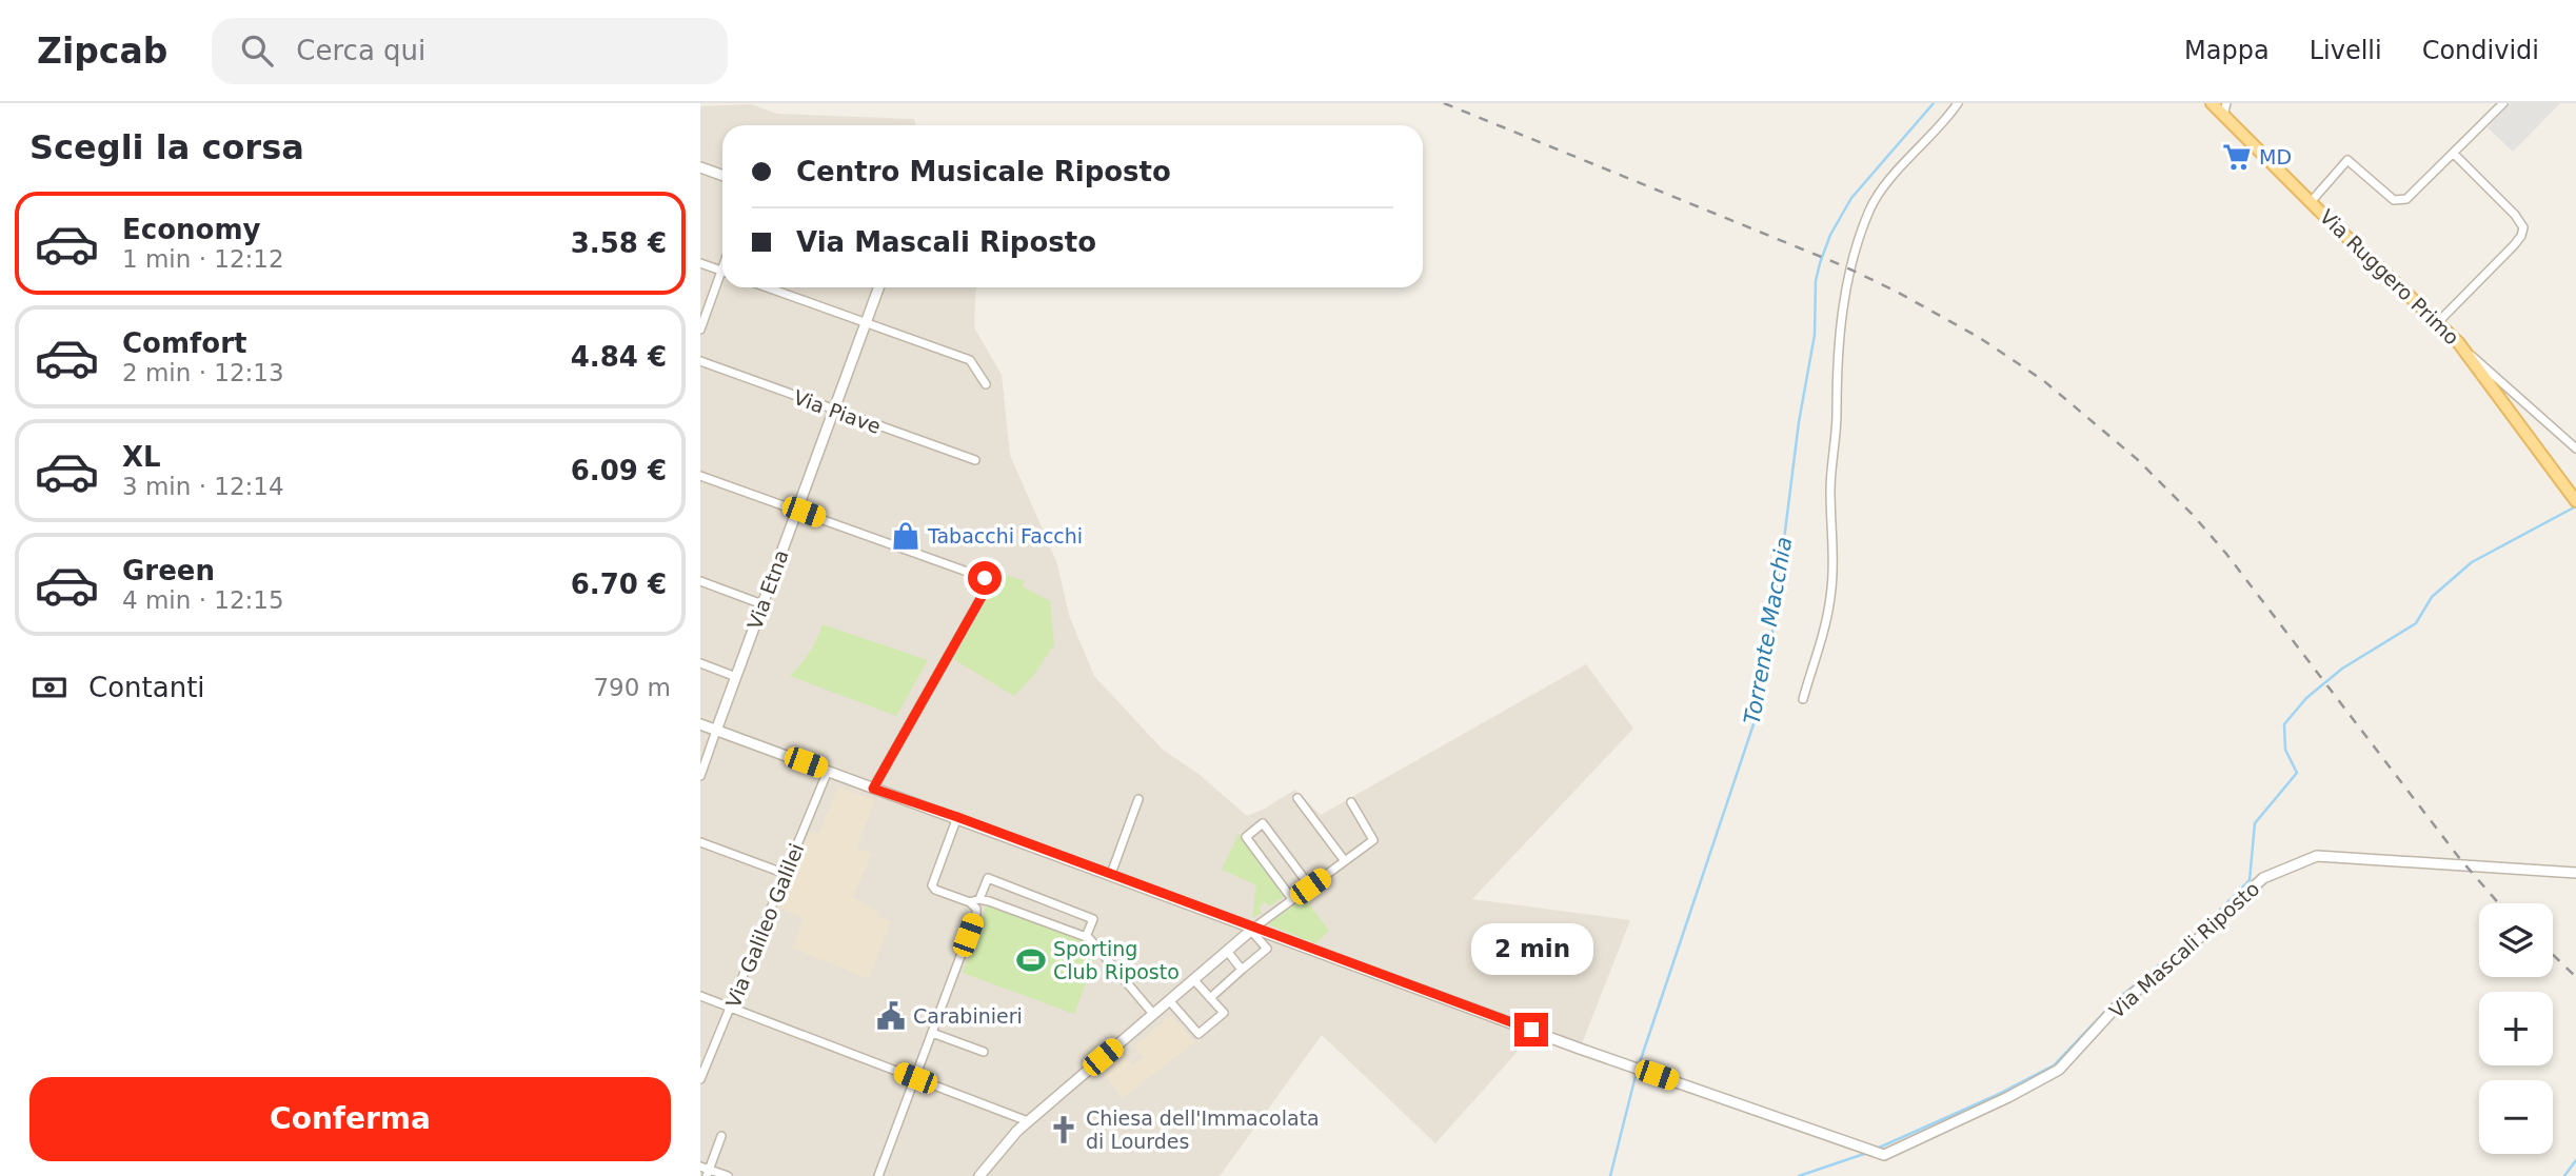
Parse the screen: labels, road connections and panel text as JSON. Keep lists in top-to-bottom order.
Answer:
{
  "streets": {
    "main road": ["Via Ruggero Primo"],
    "street": [
      "Via Piave",
      "Via Etna",
      "Via Galileo Galilei",
      "Via Mascali Riposto"
    ]
  },
  "crossings": [
    ["Via Piave", "Via Etna"]
  ],
  "water": ["Torrente Macchia"],
  "places": {
    "supermarket": ["MD"],
    "shop": ["Tabacchi Facchi"],
    "sports": ["Sporting Club Riposto"],
    "public building": ["Carabinieri"],
    "church": ["Chiesa dell'Immacolata di Lourdes"]
  },
  "page": {
    "header": "Zipcab",
    "search": "Cerca qui",
    "nav": ["Mappa", "Livelli", "Condividi"],
    "heading": "Scegli la corsa",
    "banner": ["Centro Musicale Riposto", "Via Mascali Riposto"],
    "list": [
      {
        "name": "Economy",
        "note": "1 min · 12:12",
        "value": "3.58 €"
      },
      {
        "name": "Comfort",
        "note": "2 min · 12:13",
        "value": "4.84 €"
      },
      {
        "name": "XL",
        "note": "3 min · 12:14",
        "value": "6.09 €"
      },
      {
        "name": "Green",
        "note": "4 min · 12:15",
        "value": "6.70 €"
      }
    ],
    "pay": ["Contanti", "790 m"],
    "map_buttons": ["+", "−"],
    "bubble": "2 min",
    "buttons": "Conferma"
  }
}
